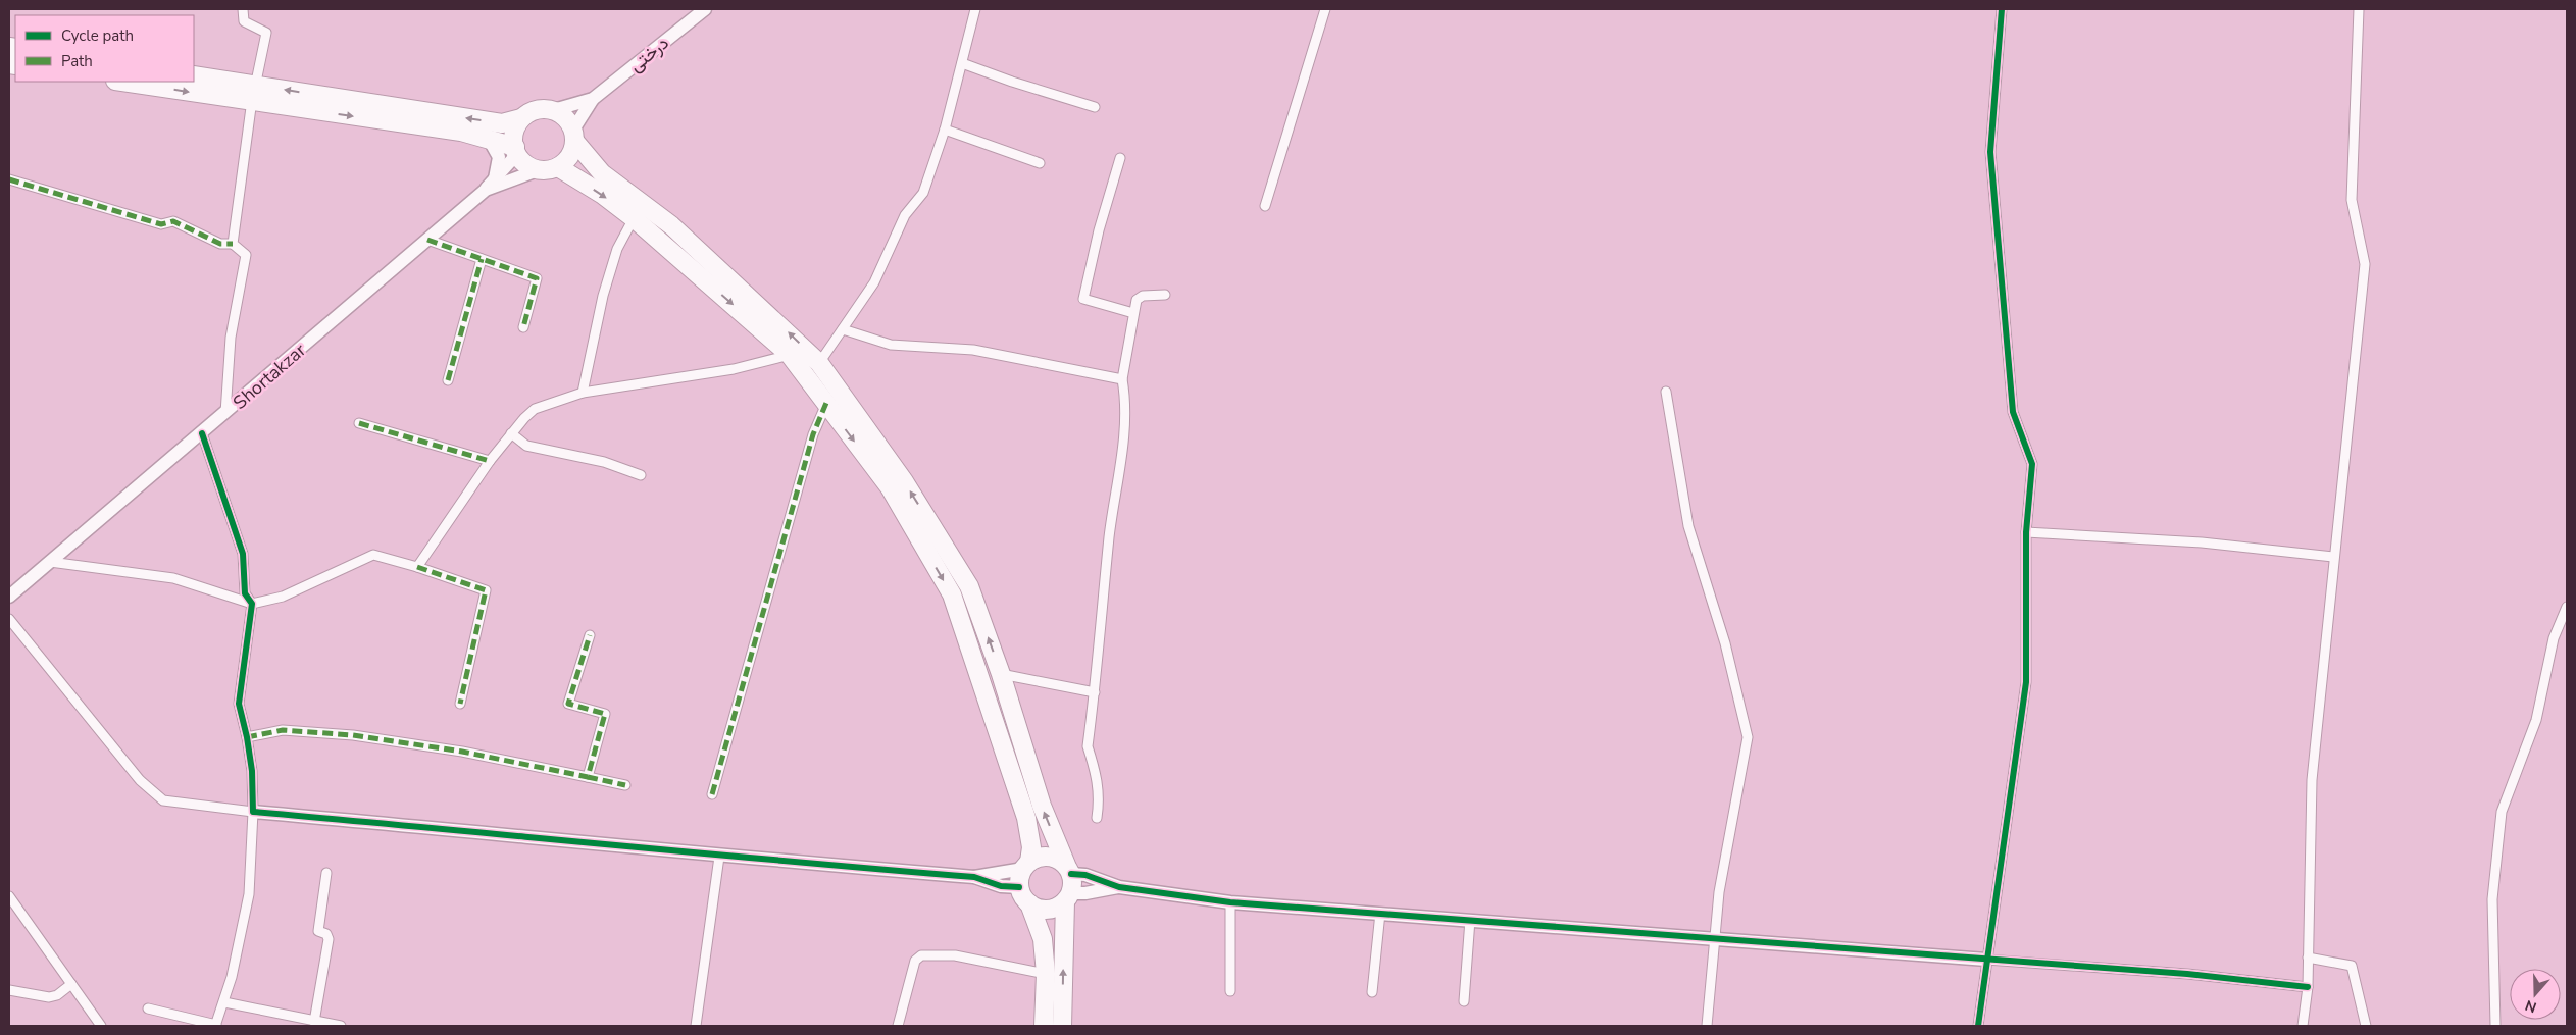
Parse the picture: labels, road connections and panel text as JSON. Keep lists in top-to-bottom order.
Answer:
{
  "streets": {
    "street": ["درختی", "Shortakzar"]
  },
  "legend": ["Cycle path", "Path"],
  "north": "bottom"
}
